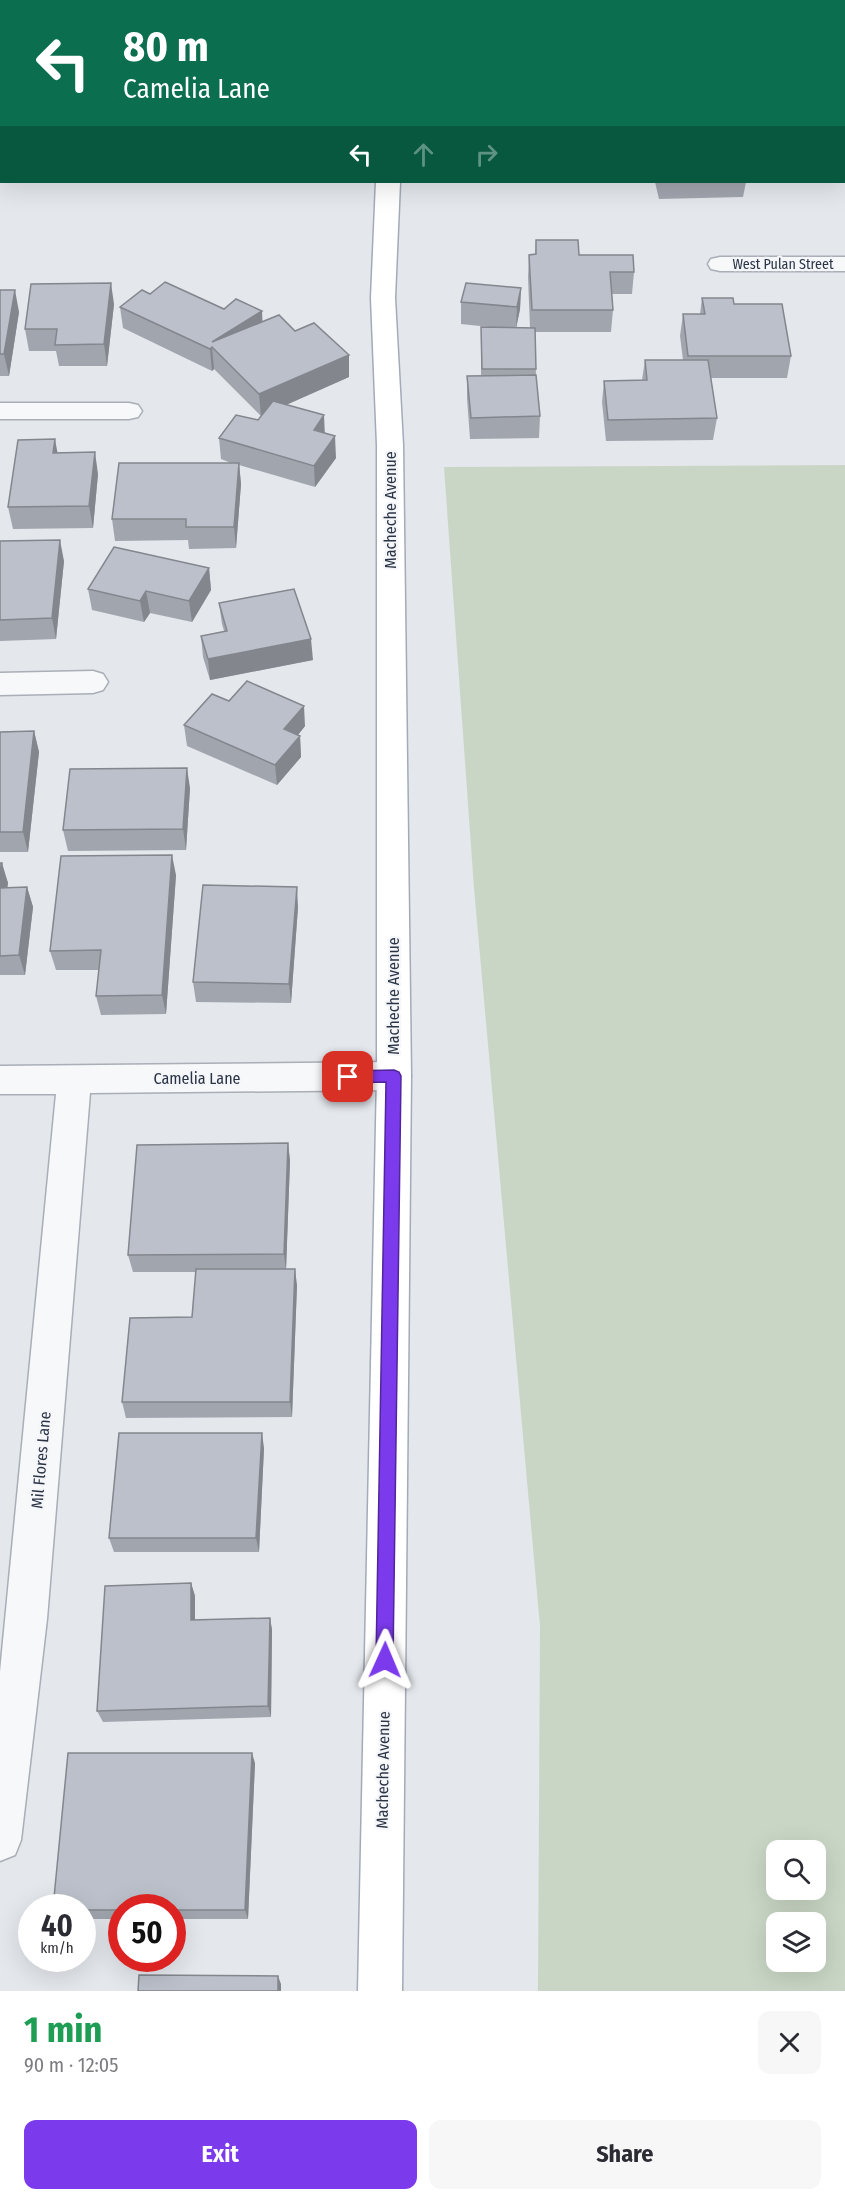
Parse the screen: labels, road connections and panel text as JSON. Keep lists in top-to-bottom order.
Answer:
{
  "streets": {
    "main road": ["Macheche Avenue"],
    "street": ["West Pulan Street", "Camelia Lane", "Mil Flores Lane"]
  },
  "crossings": [
    ["Macheche Avenue", "Camelia Lane"],
    ["Camelia Lane", "Mil Flores Lane"]
  ],
  "page": {
    "turn": ["80 m", "Camelia Lane"],
    "speed": "40 km/h",
    "limit": "50",
    "heading": ["1 min", "90 m · 12:05"],
    "buttons": ["Exit", "Share"]
  }
}
